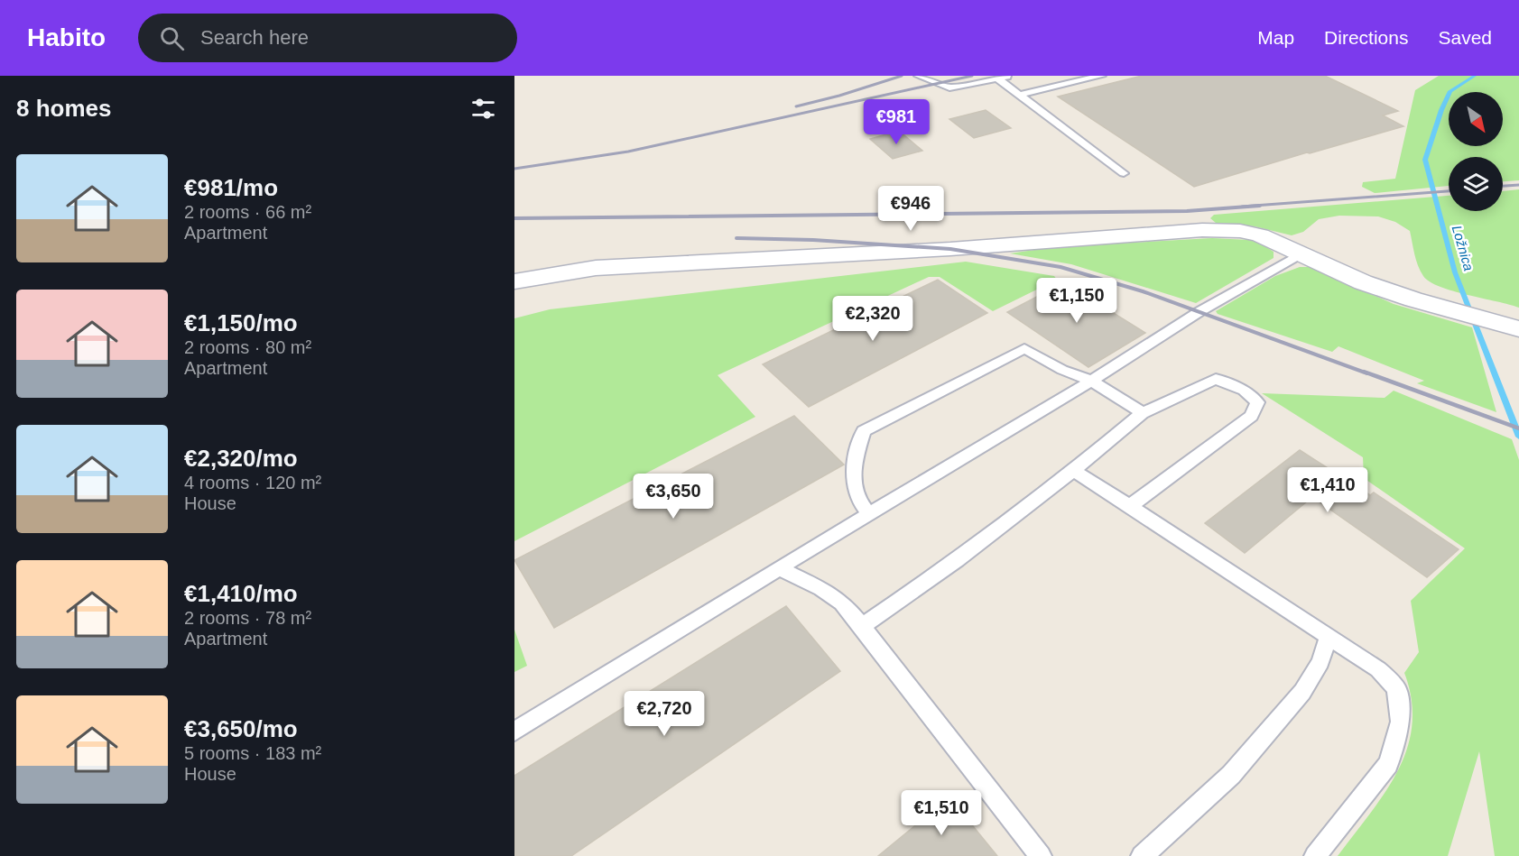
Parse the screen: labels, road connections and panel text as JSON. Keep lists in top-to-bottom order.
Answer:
{
  "water": ["Ložnica"],
  "north": "bottom right",
  "page": {
    "header": "Habito",
    "search": "Search here",
    "nav": ["Map", "Directions", "Saved"],
    "heading": "8 homes",
    "price": [
      "€981",
      "€946",
      "€1,150",
      "€2,320",
      "€1,410",
      "€3,650",
      "€2,720",
      "€1,510"
    ],
    "list": [
      {
        "name": "€981/mo",
        "note": "2 rooms · 66 m² · Apartment"
      },
      {
        "name": "€1,150/mo",
        "note": "2 rooms · 80 m² · Apartment"
      },
      {
        "name": "€2,320/mo",
        "note": "4 rooms · 120 m² · House"
      },
      {
        "name": "€1,410/mo",
        "note": "2 rooms · 78 m² · Apartment"
      },
      {
        "name": "€3,650/mo",
        "note": "5 rooms · 183 m² · House"
      }
    ]
  }
}
